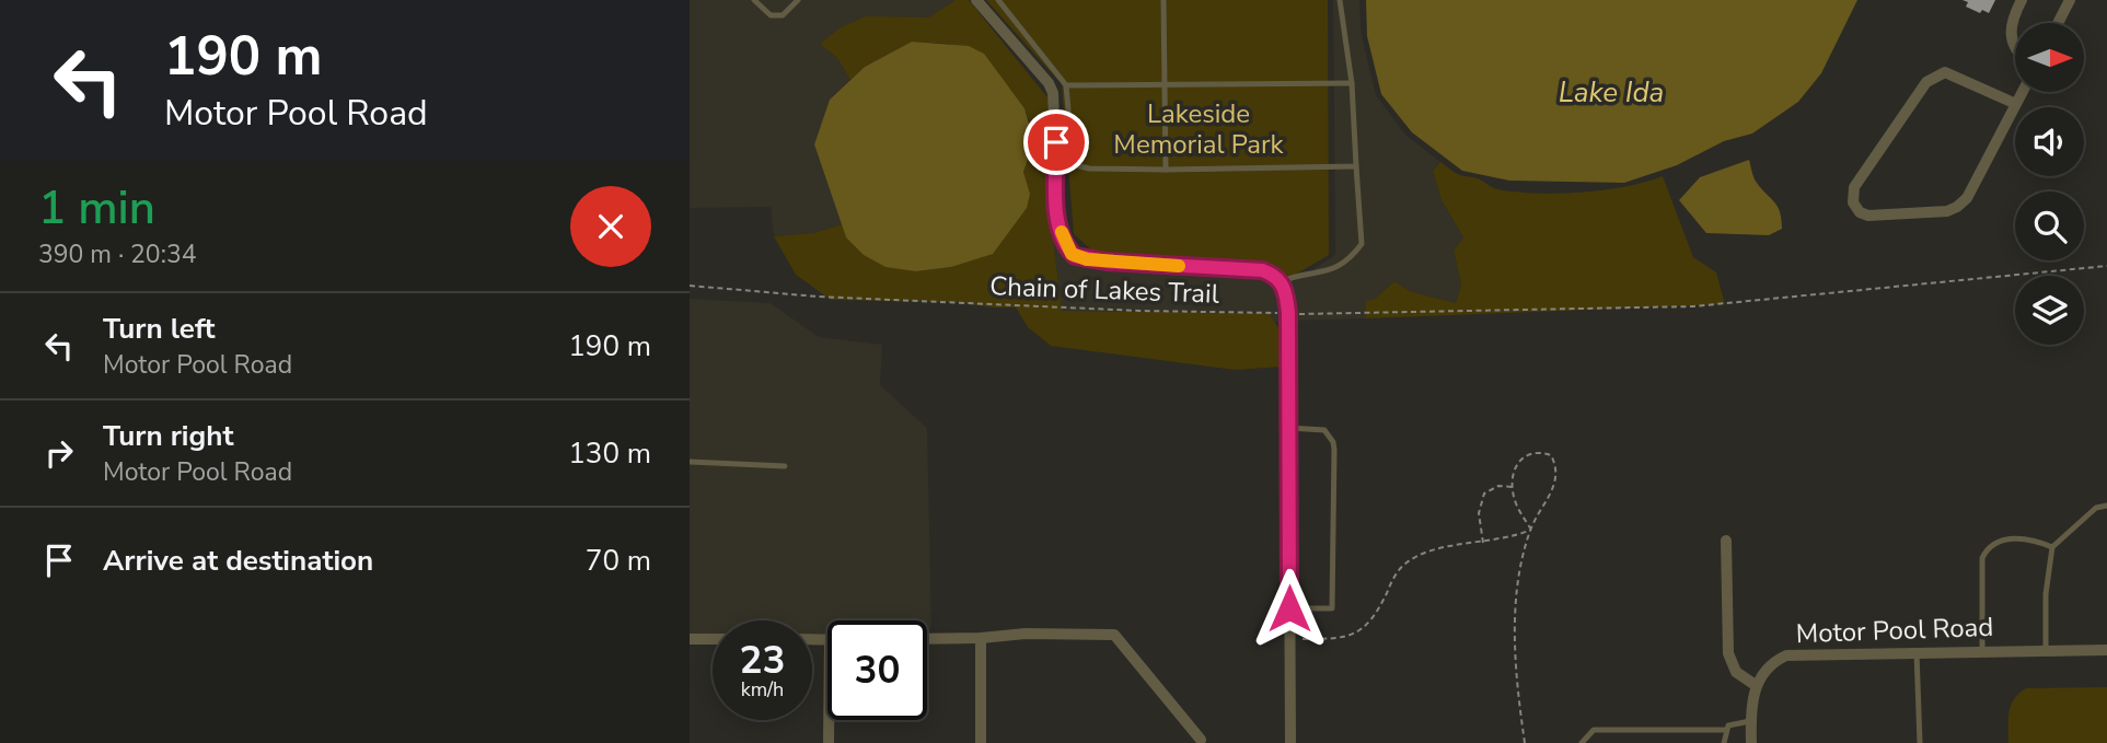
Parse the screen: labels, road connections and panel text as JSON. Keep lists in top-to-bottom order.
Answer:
{
  "streets": {
    "street": ["Motor Pool Road"],
    "path": ["Chain of Lakes Trail"]
  },
  "water": ["Lake Ida"],
  "parks": ["Lakeside Memorial Park"],
  "north": "right",
  "page": {
    "turn": ["190 m", "Motor Pool Road"],
    "heading": ["1 min", "390 m · 20:34"],
    "list": [
      {
        "name": "Turn left",
        "note": "Motor Pool Road",
        "value": "190 m"
      },
      {
        "name": "Turn right",
        "note": "Motor Pool Road",
        "value": "130 m"
      },
      {
        "name": "Arrive at destination",
        "value": "70 m"
      }
    ],
    "speed": "23 km/h",
    "limit": "30"
  }
}
